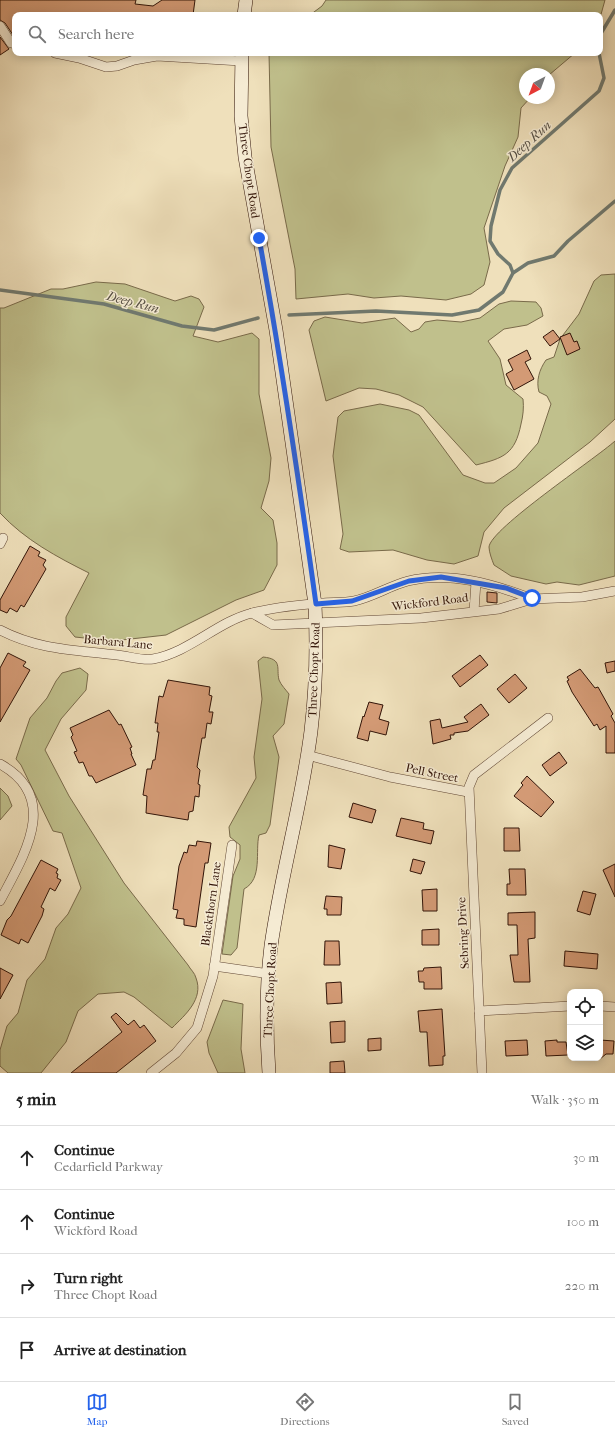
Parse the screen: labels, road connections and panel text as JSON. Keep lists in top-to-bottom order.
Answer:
{
  "streets": {
    "main road": ["Three Chopt Road"],
    "street": [
      "Wickford Road",
      "Barbara Lane",
      "Pell Street",
      "Blackthorn Lane",
      "Sebring Drive"
    ]
  },
  "crossings": [
    ["Three Chopt Road", "Wickford Road"],
    ["Three Chopt Road", "Barbara Lane"],
    ["Three Chopt Road", "Pell Street"],
    ["Wickford Road", "Barbara Lane"],
    ["Pell Street", "Sebring Drive"]
  ],
  "water": ["Deep Run"],
  "north": "bottom left",
  "page": {
    "search": "Search here",
    "heading": ["5 min", "Walk · 350 m"],
    "list": [
      ["Continue", "Cedarfield Parkway", "30 m"],
      ["Continue", "Wickford Road", "100 m"],
      ["Turn right", "Three Chopt Road", "220 m"],
      "Arrive at destination"
    ],
    "nav": ["Map", "Directions", "Saved"]
  }
}
